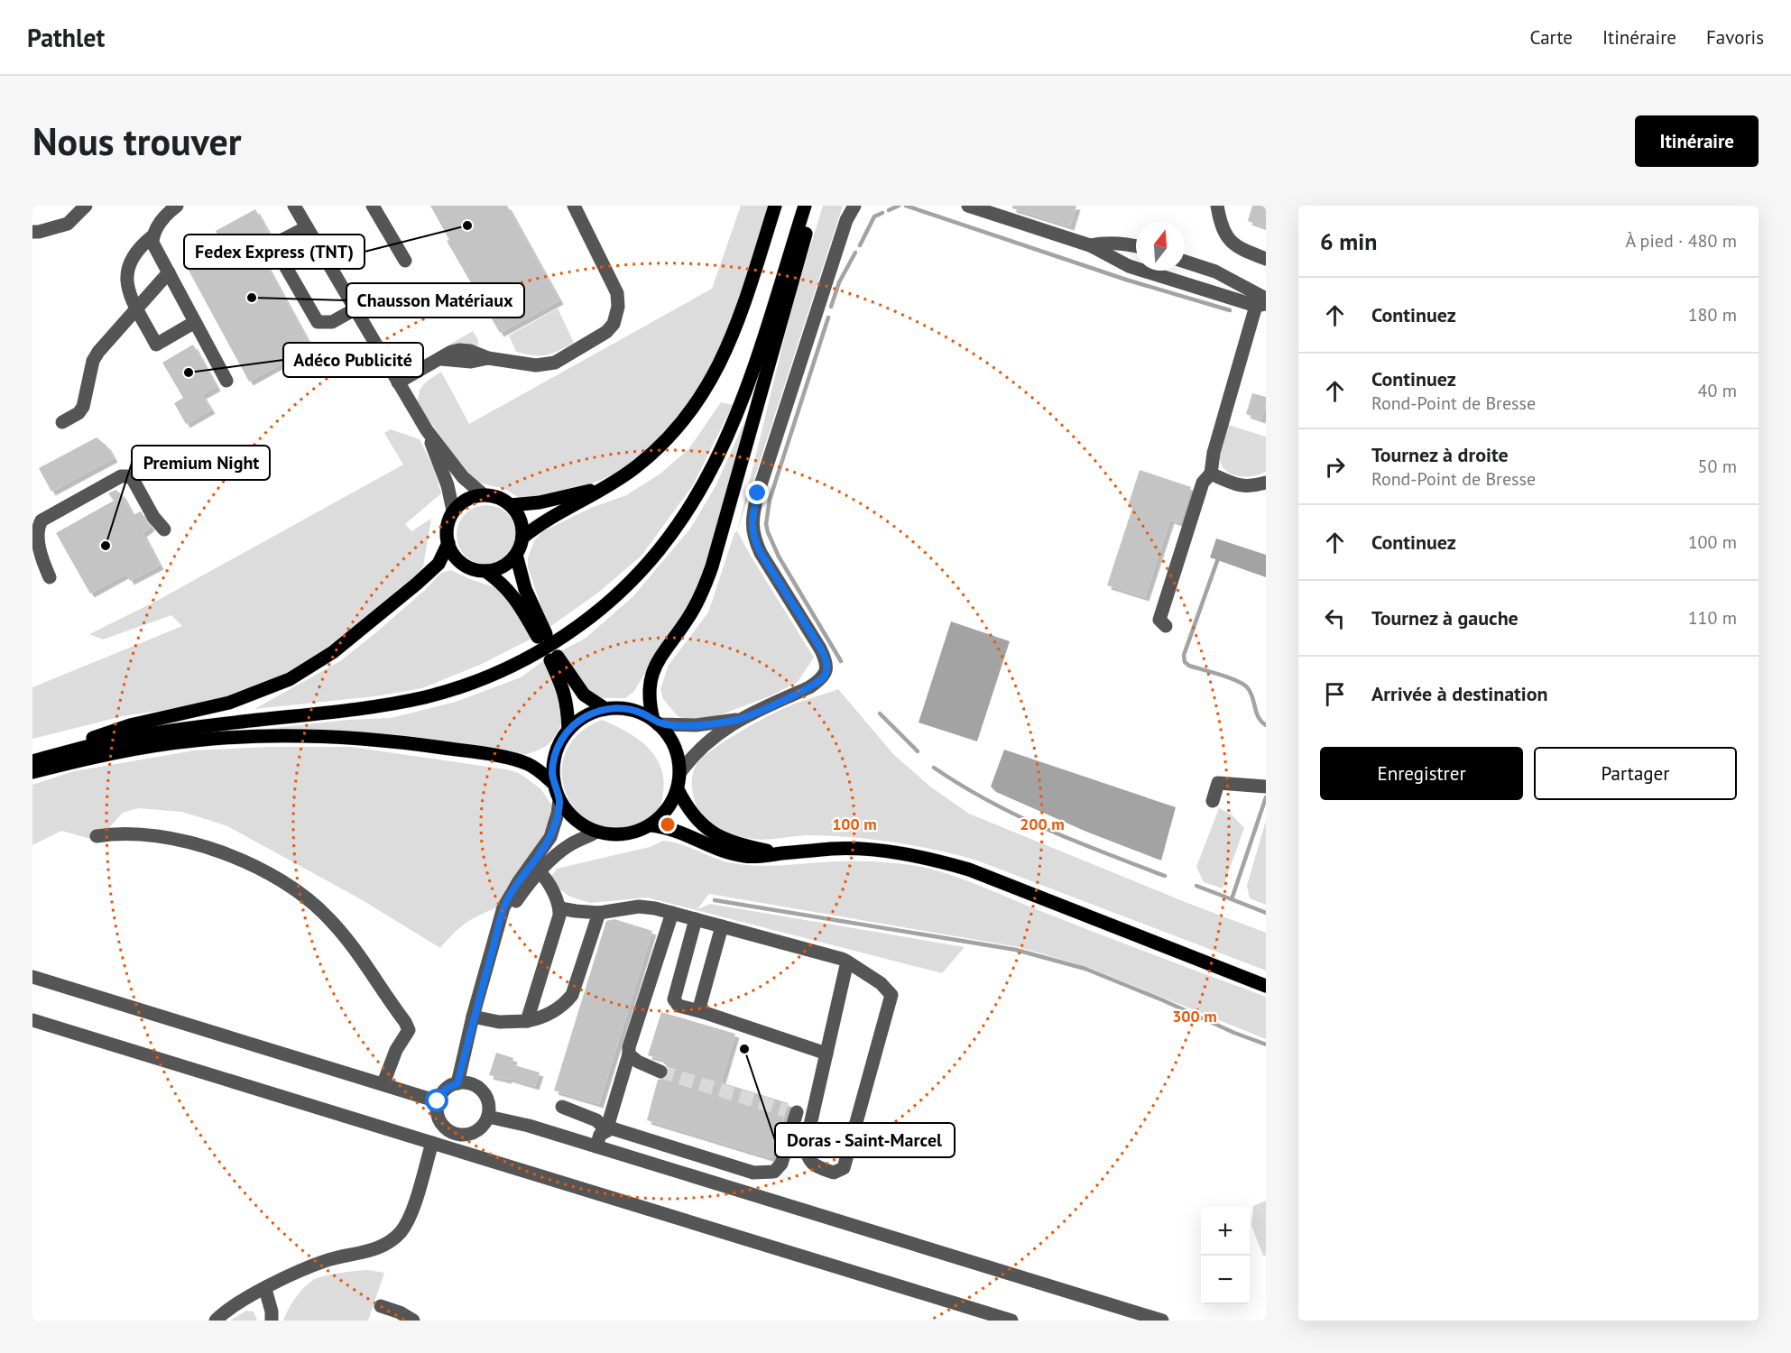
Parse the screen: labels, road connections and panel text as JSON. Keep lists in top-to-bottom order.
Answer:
{
  "places": [
    "Fedex Express (TNT)",
    "Chausson Matériaux",
    "Adéco Publicité",
    "Premium Night",
    "Doras - Saint-Marcel"
  ],
  "north": "top",
  "page": {
    "header": "Pathlet",
    "nav": ["Carte", "Itinéraire", "Favoris"],
    "buttons": [
      "Itinéraire",
      ["Enregistrer", "Partager"]
    ],
    "title": "Nous trouver",
    "heading": ["6 min", "À pied · 480 m"],
    "list": [
      ["Continuez", "180 m"],
      ["Continuez", "Rond-Point de Bresse", "40 m"],
      ["Tournez à droite", "Rond-Point de Bresse", "50 m"],
      ["Continuez", "100 m"],
      ["Tournez à gauche", "110 m"],
      "Arrivée à destination"
    ],
    "map_buttons": ["+", "−"]
  },
  "rings": ["100 m", "200 m", "300 m"]
}
